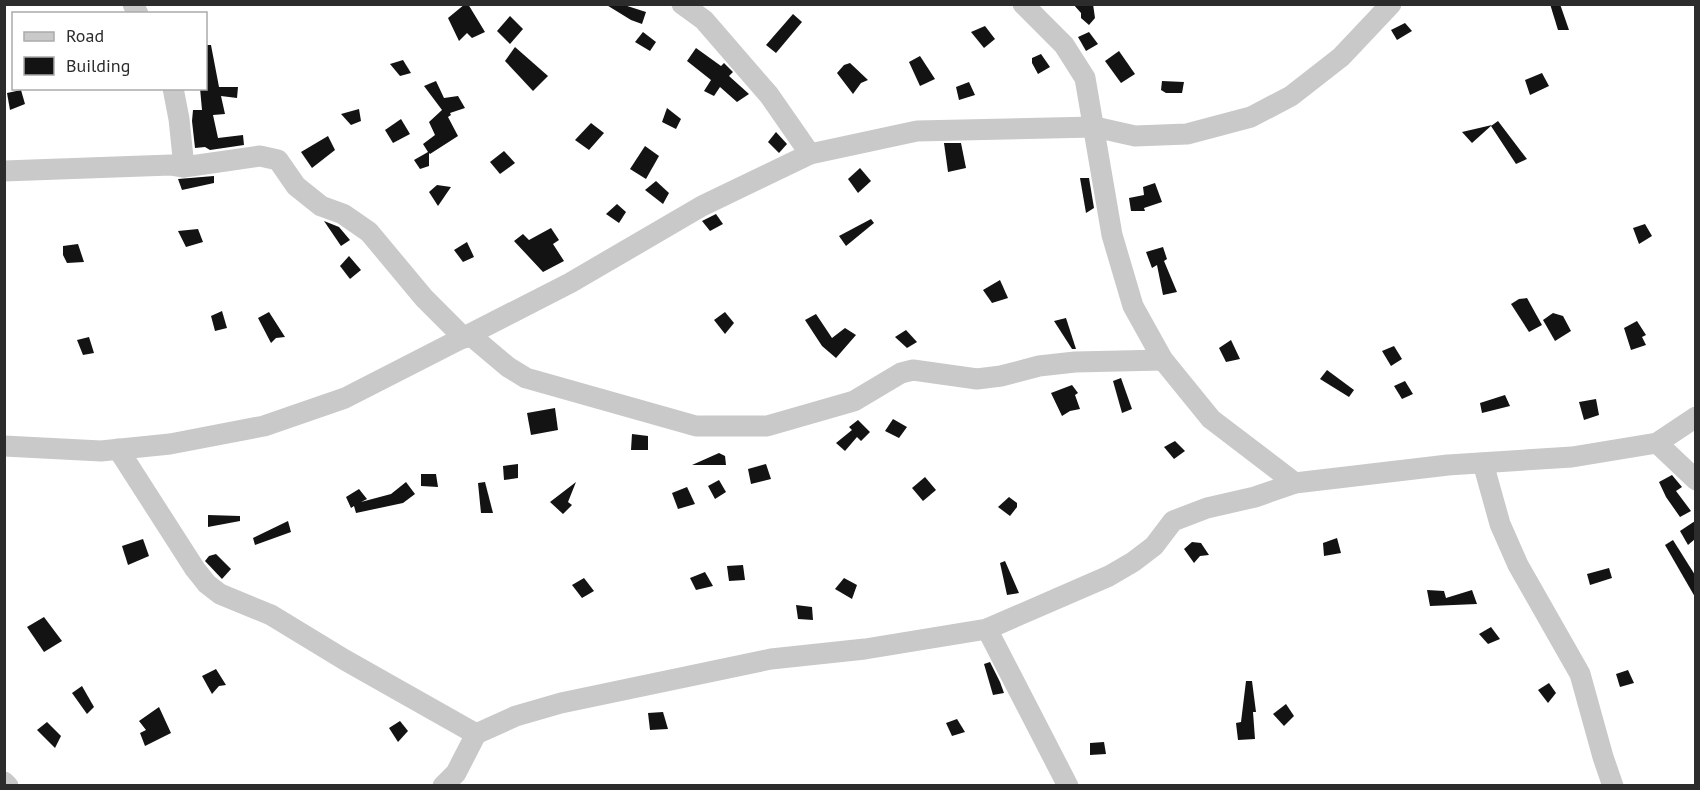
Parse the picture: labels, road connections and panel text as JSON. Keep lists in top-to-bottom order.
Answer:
{
  "legend": ["Road", "Building"]
}
